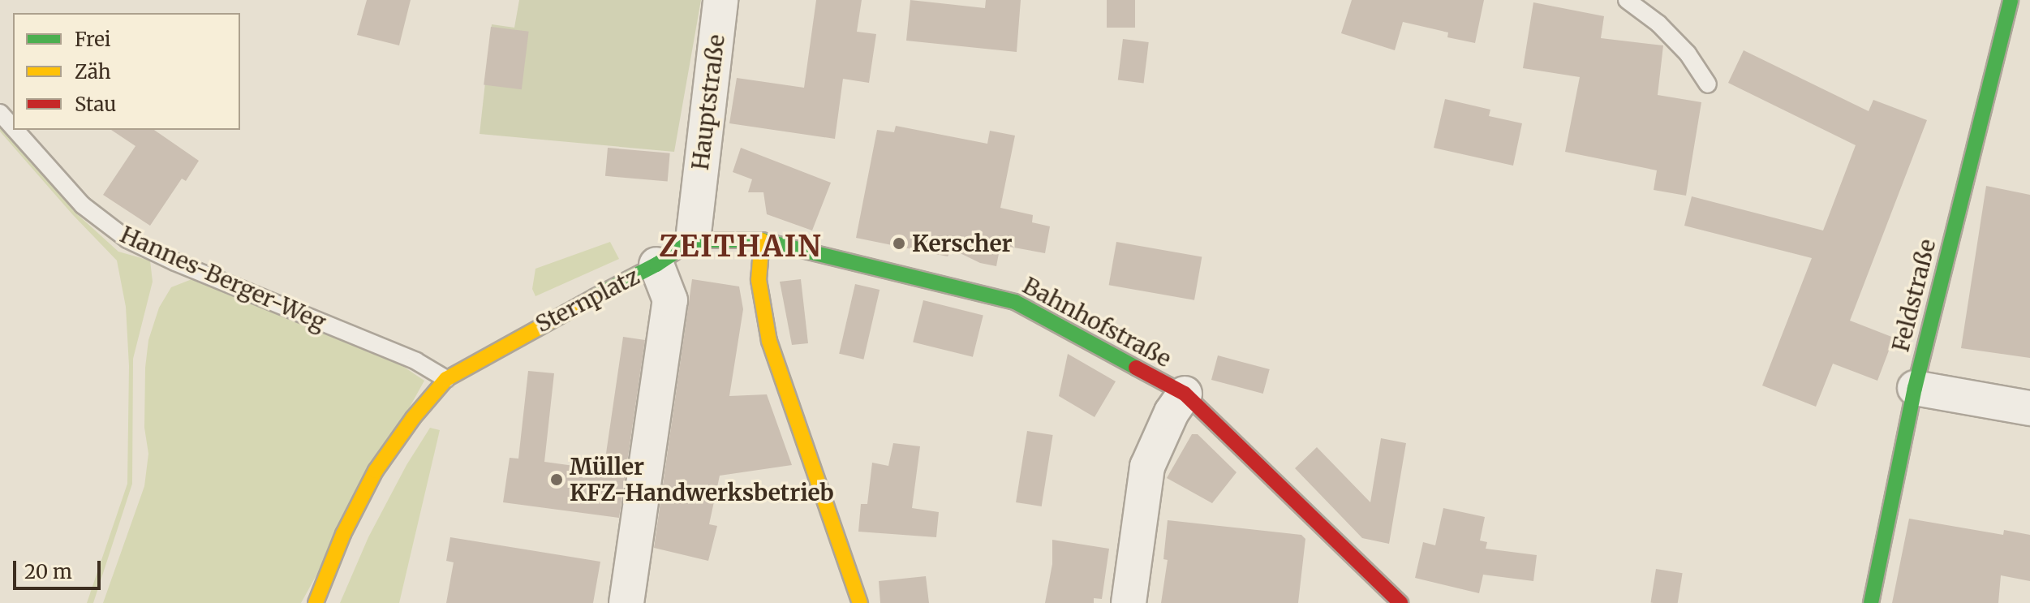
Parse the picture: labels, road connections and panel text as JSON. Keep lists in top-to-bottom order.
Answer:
{
  "streets": {
    "street": [
      "Hauptstraße",
      "Feldstraße",
      "Sternplatz",
      "Bahnhofstraße"
    ],
    "lane": ["Hannes-Berger-Weg"]
  },
  "crossings": [
    ["Hauptstraße", "Sternplatz"],
    ["Hauptstraße", "Bahnhofstraße"],
    ["Hannes-Berger-Weg", "Sternplatz"],
    ["Sternplatz", "Bahnhofstraße"]
  ],
  "districts": ["ZEITHAIN"],
  "places": ["Kerscher", "Müller KFZ-Handwerksbetrieb"],
  "legend": ["Frei", "Zäh", "Stau"],
  "scale_bar": "20 m"
}
